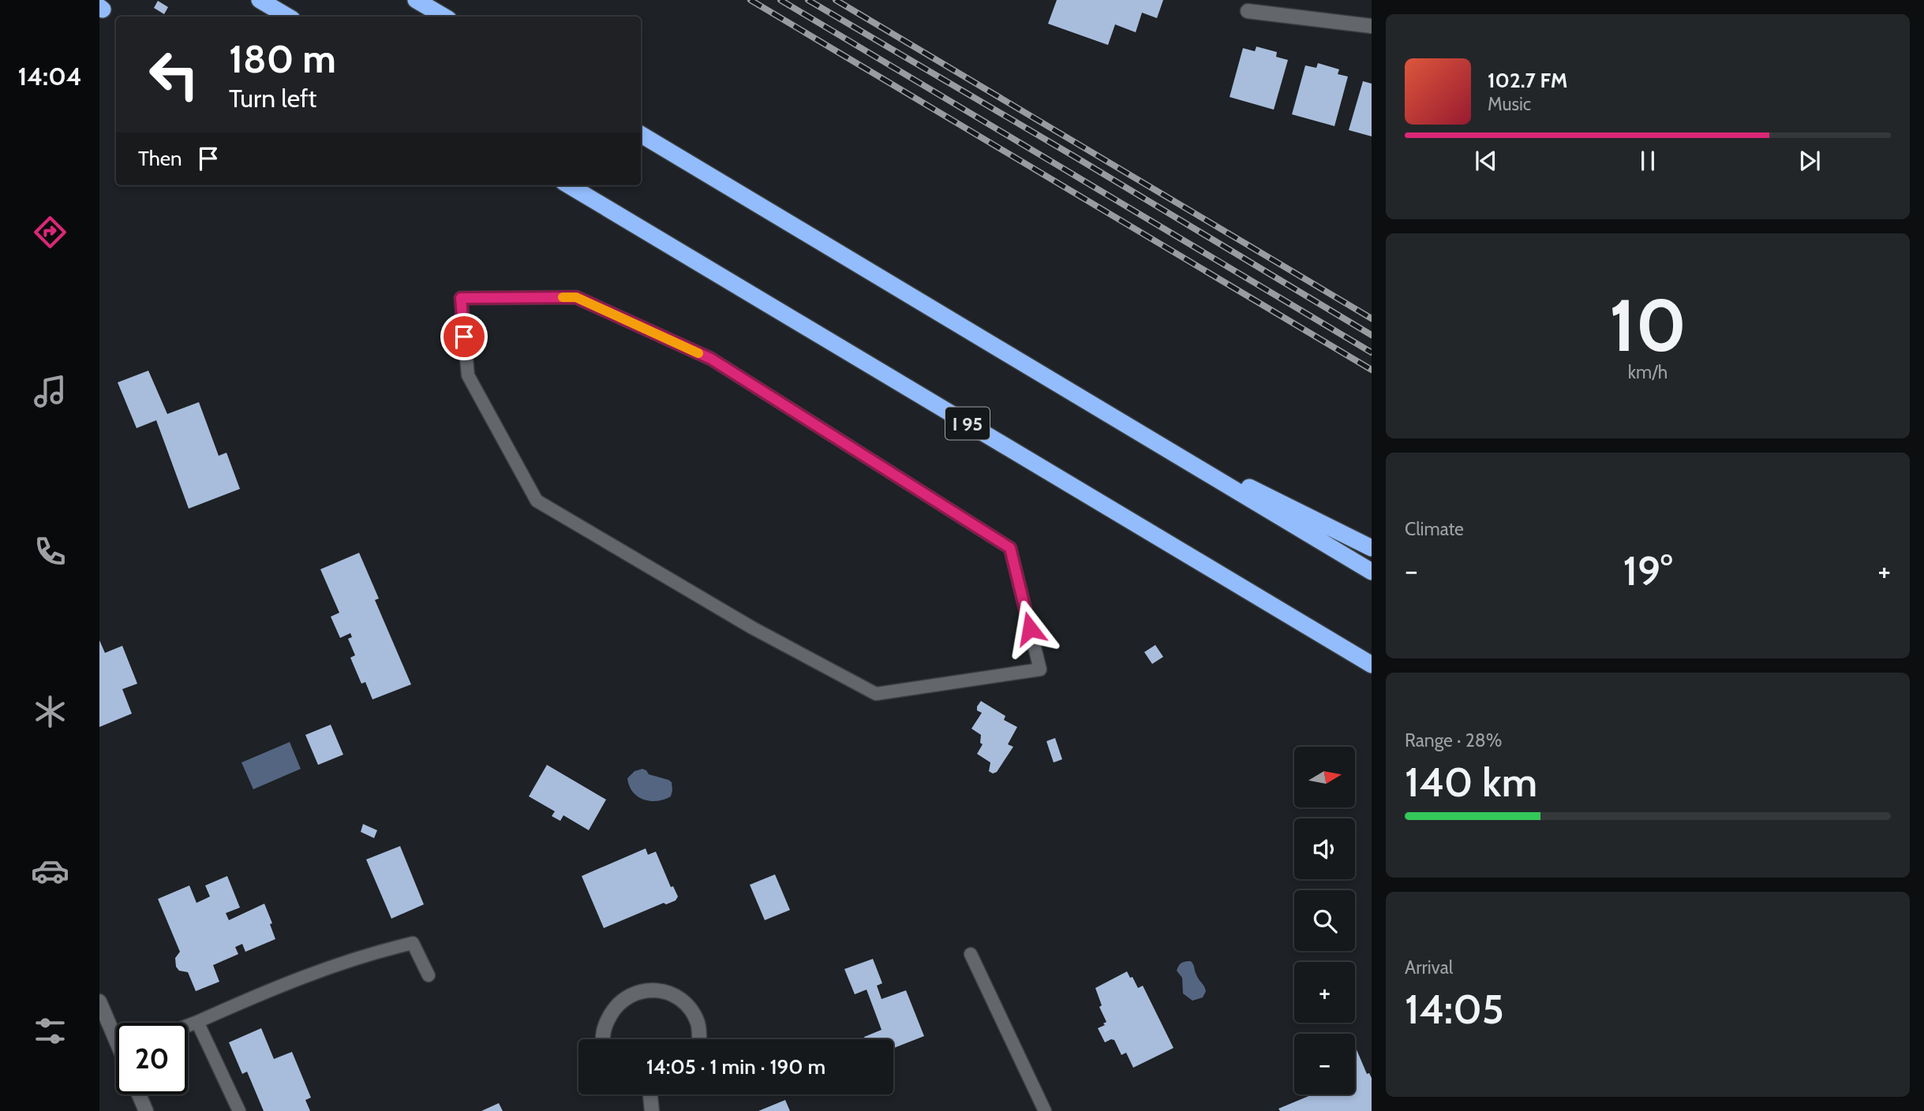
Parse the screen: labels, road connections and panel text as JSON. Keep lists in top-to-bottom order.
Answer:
{
  "streets": {
    "highway": ["I 95"]
  },
  "north": "right",
  "page": {
    "tabs": "14:04",
    "turn": ["180 m", "Turn left"],
    "song": ["102.7 FM", "Music"],
    "then": "Then",
    "tile": [
      ["10", "km/h"],
      "Climate",
      ["Range · 28%", "140 km"],
      ["Arrival", "14:05"]
    ],
    "heat": ["−", "19°", "+"],
    "map_buttons": ["+", "−"],
    "limit": "20",
    "trip": "14:05 · 1 min · 190 m"
  }
}
